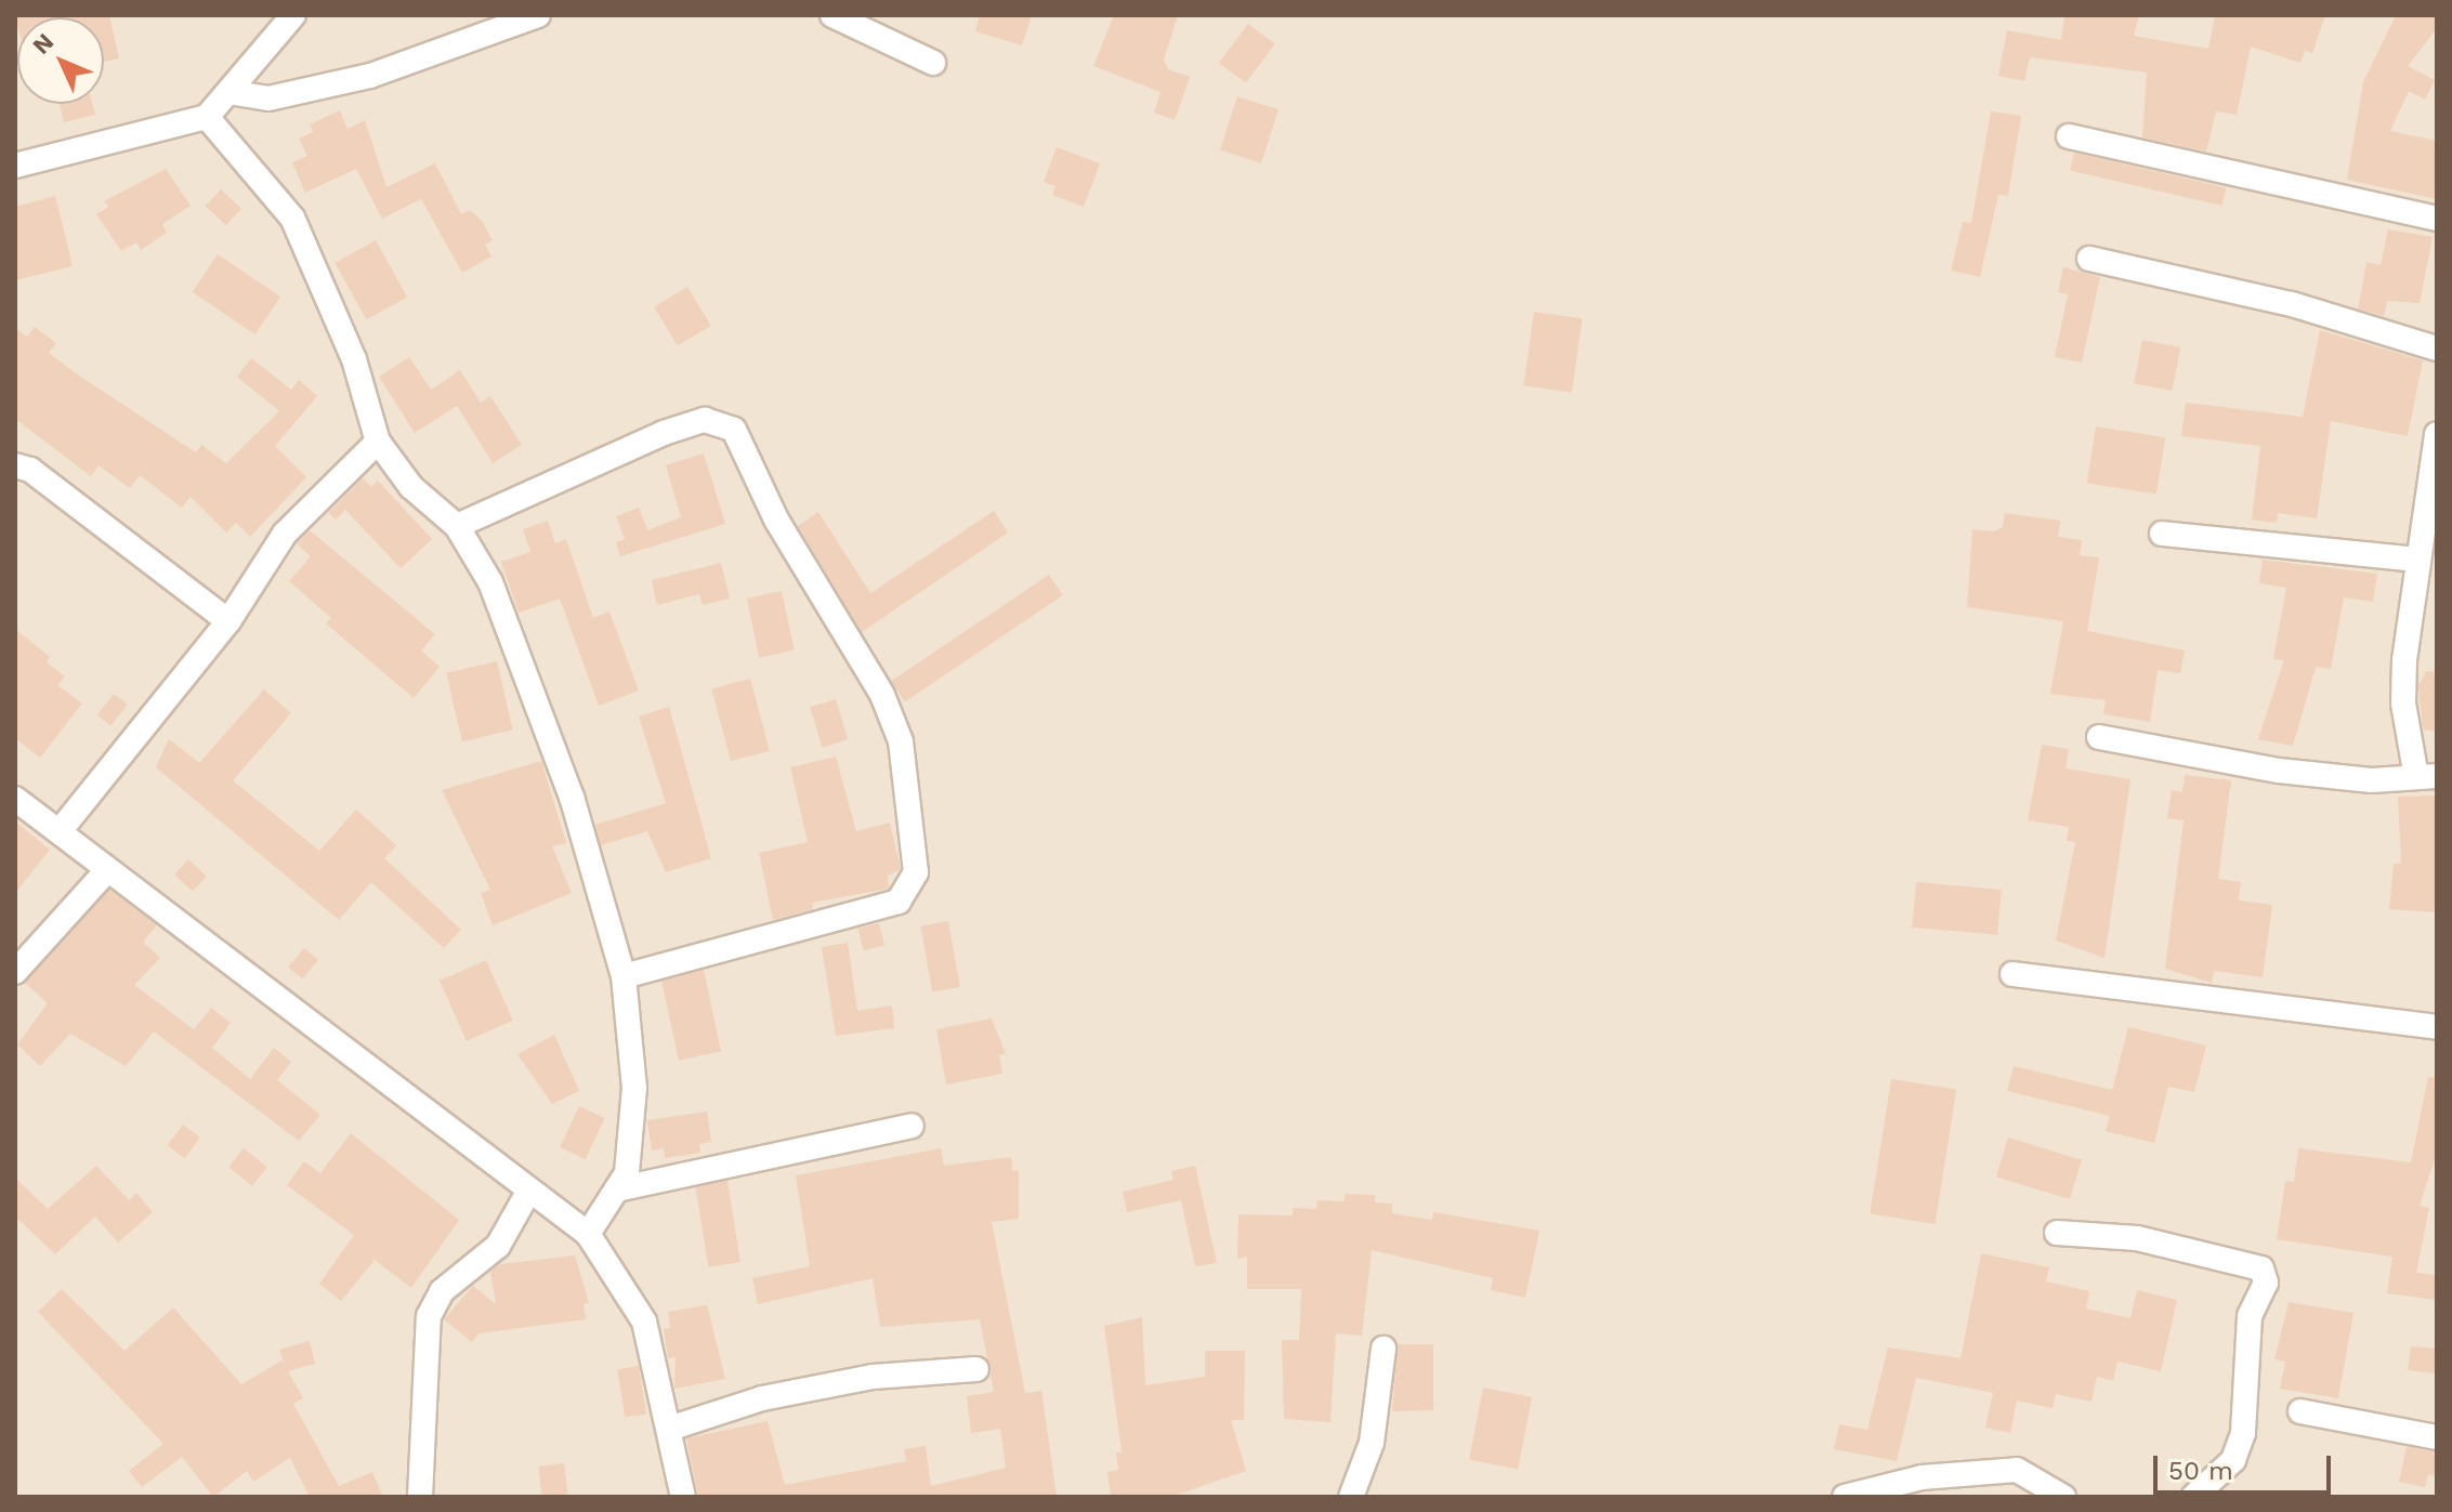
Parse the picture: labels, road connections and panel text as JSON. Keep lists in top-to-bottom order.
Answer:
{
  "scale_bar": "50 m",
  "north": "top left"
}
